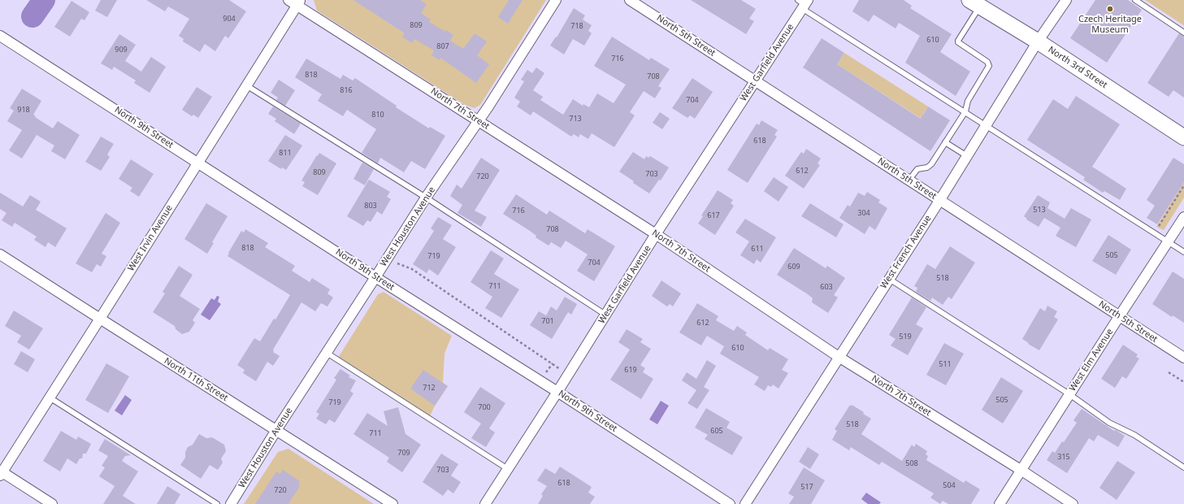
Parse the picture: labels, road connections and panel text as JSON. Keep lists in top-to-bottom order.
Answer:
{
  "streets": {
    "main road": ["North 3rd Street"],
    "street": [
      "North 5th Street",
      "West Garfield Avenue",
      "North 7th Street",
      "North 9th Street",
      "West Houston Avenue",
      "West Irvin Avenue",
      "West French Avenue",
      "West Elm Avenue",
      "North 11th Street"
    ]
  },
  "crossings": [
    ["North 5th Street", "West Garfield Avenue"],
    ["North 5th Street", "West French Avenue"],
    ["North 5th Street", "West Elm Avenue"],
    ["West Garfield Avenue", "North 7th Street"],
    ["West Garfield Avenue", "North 9th Street"],
    ["North 3rd Street", "West French Avenue"],
    ["North 7th Street", "West Houston Avenue"],
    ["North 7th Street", "West Irvin Avenue"],
    ["North 7th Street", "West French Avenue"],
    ["North 7th Street", "West Elm Avenue"],
    ["North 9th Street", "West Houston Avenue"],
    ["North 9th Street", "West Irvin Avenue"],
    ["West Houston Avenue", "North 11th Street"],
    ["West Irvin Avenue", "North 11th Street"]
  ],
  "places": ["Czech Heritage Museum"],
  "house_numbers": [
    "904",
    "809",
    "718",
    "610",
    "807",
    "909",
    "716",
    "818",
    "708",
    "816",
    "704",
    "918",
    "810",
    "713",
    "618",
    "811",
    "612",
    "809",
    "703",
    "720",
    "803",
    "513",
    "716",
    "304",
    "617",
    "708",
    "818",
    "611",
    "505",
    "719",
    "704",
    "609",
    "518",
    "711",
    "603",
    "701",
    "612",
    "519",
    "610",
    "511",
    "619",
    "712",
    "505",
    "719",
    "700",
    "518",
    "605",
    "711",
    "709",
    "315",
    "508",
    "703",
    "618",
    "504",
    "517",
    "720"
  ]
}
